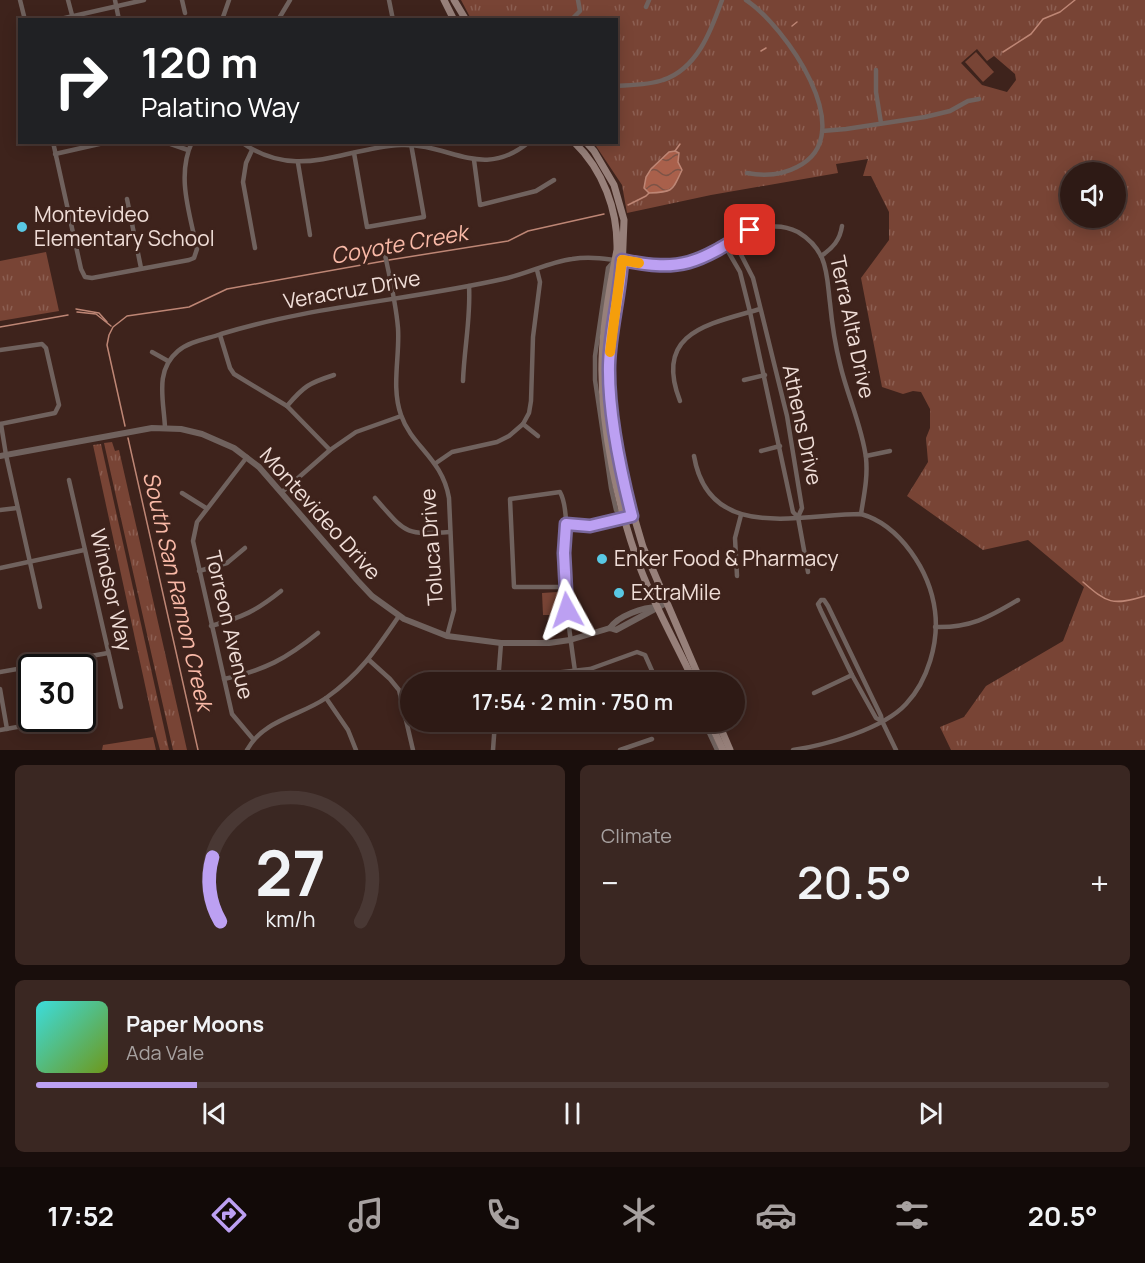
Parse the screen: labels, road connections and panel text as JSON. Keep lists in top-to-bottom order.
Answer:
{
  "streets": {
    "street": [
      "Veracruz Drive",
      "Terra Alta Drive",
      "Athens Drive",
      "Montevideo Drive",
      "Toluca Drive",
      "Windsor Way",
      "Torreon Avenue"
    ]
  },
  "crossings": [
    ["Veracruz Drive", "Terra Alta Drive"],
    ["Veracruz Drive", "Toluca Drive"],
    ["Terra Alta Drive", "Athens Drive"],
    ["Montevideo Drive", "Toluca Drive"],
    ["Montevideo Drive", "Torreon Avenue"]
  ],
  "water": ["Coyote Creek", "South San Ramon Creek"],
  "places": ["Montevideo Elementary School", "Enker Food & Pharmacy", "ExtraMile"],
  "page": {
    "turn": ["120 m", "Palatino Way"],
    "limit": "30",
    "trip": "17:54 · 2 min · 750 m",
    "tile": "Climate",
    "heat": ["−", "20.5°", "+"],
    "song": ["Paper Moons", "Ada Vale"],
    "tabs": ["17:52", "20.5°"],
    "gauge": ["27", "km/h"]
  }
}
